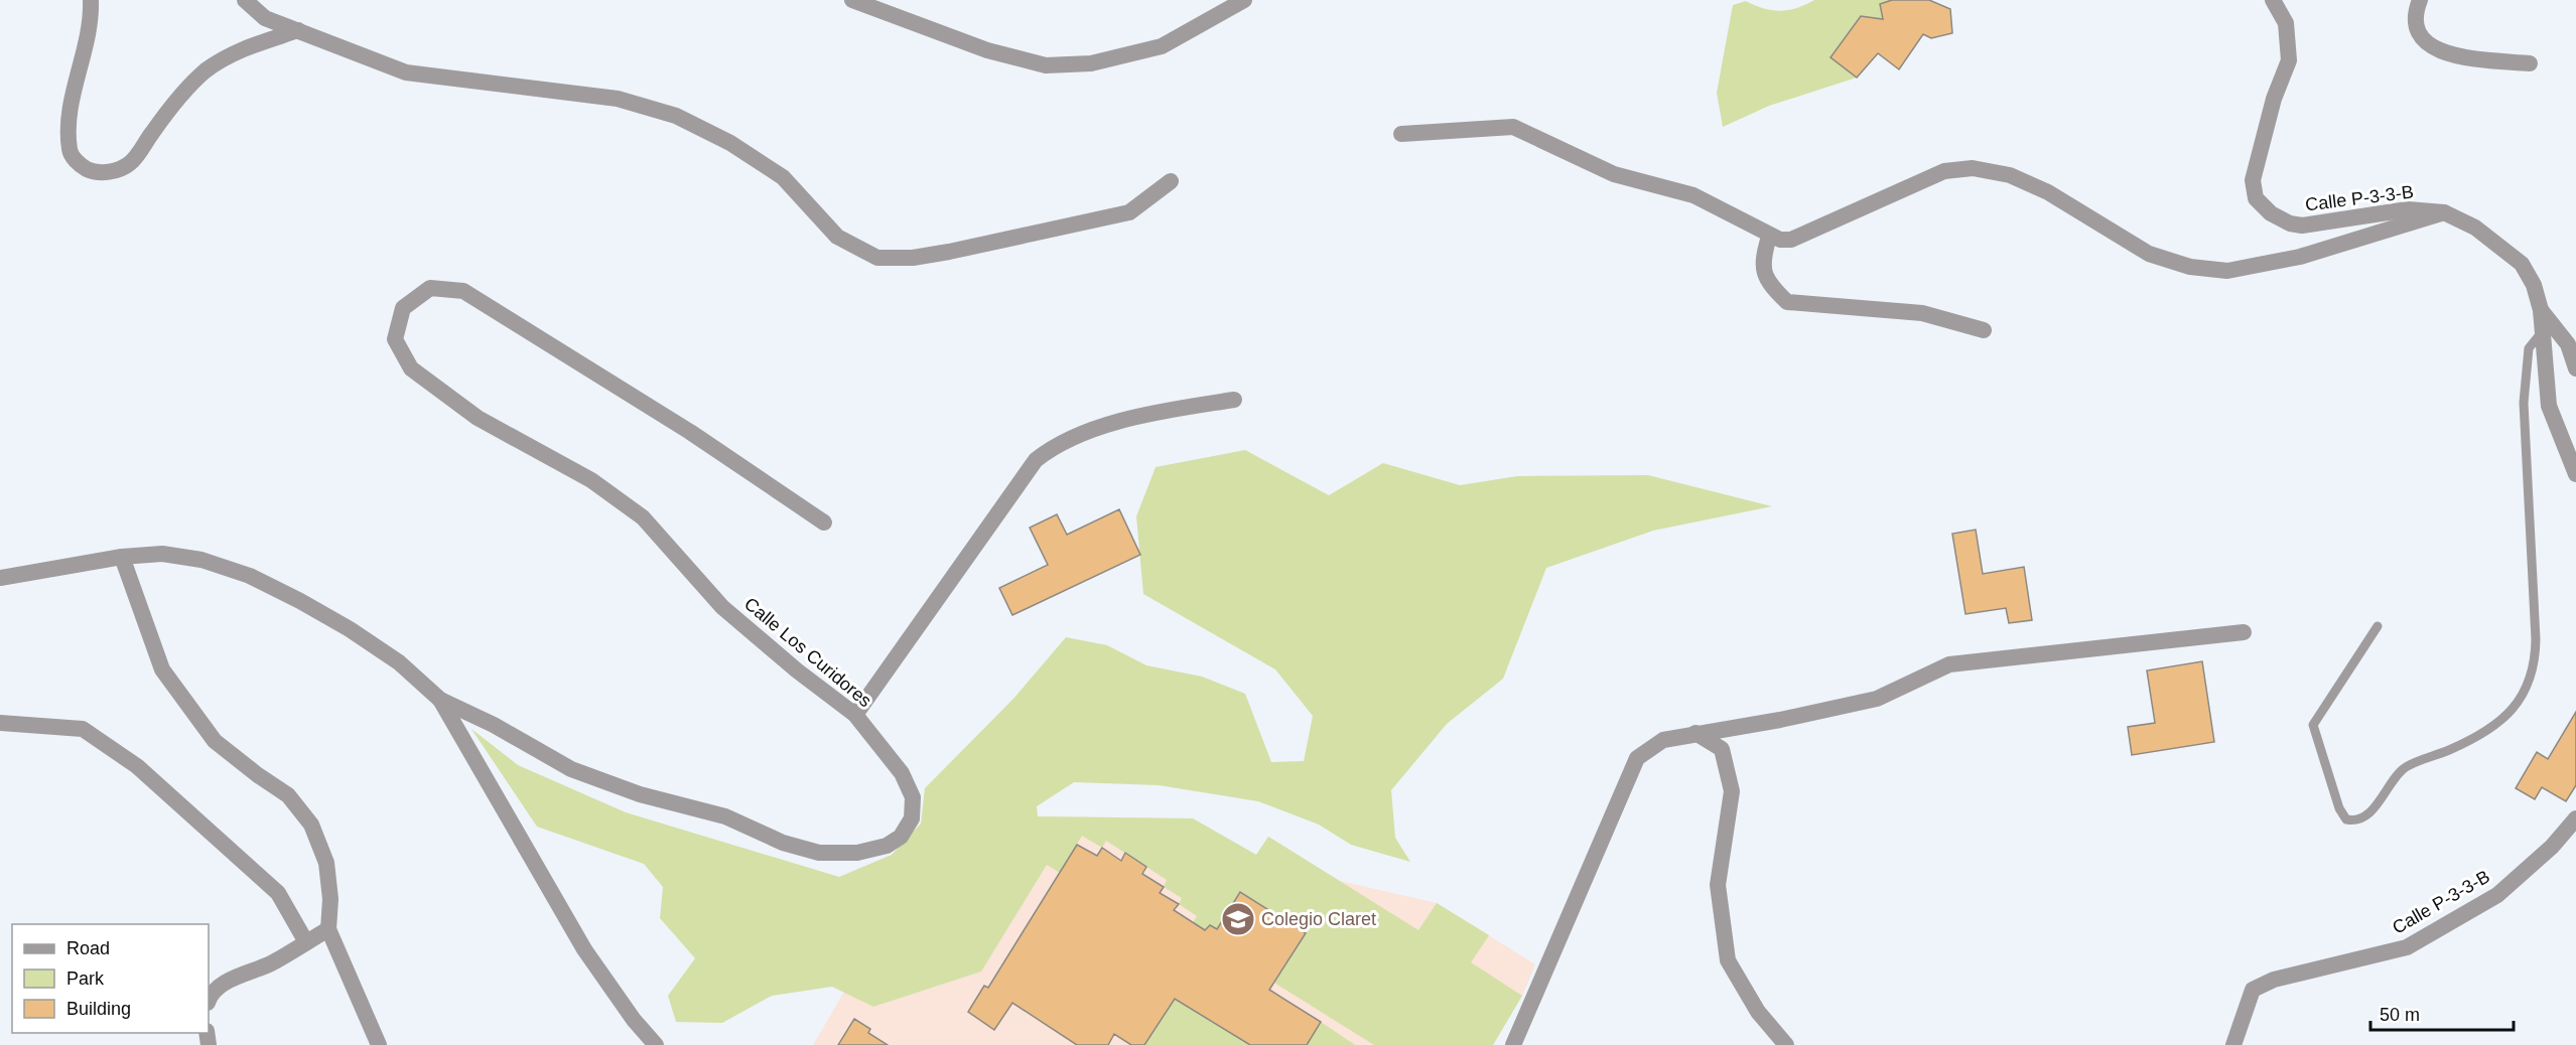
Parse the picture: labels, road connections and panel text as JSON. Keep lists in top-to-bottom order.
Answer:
{
  "streets": {
    "street": ["Calle P-3-3-B", "Calle Los Curidores"]
  },
  "places": {
    "school or university": ["Colegio Claret"]
  },
  "legend": ["Road", "Park", "Building"],
  "scale_bar": "50 m"
}
